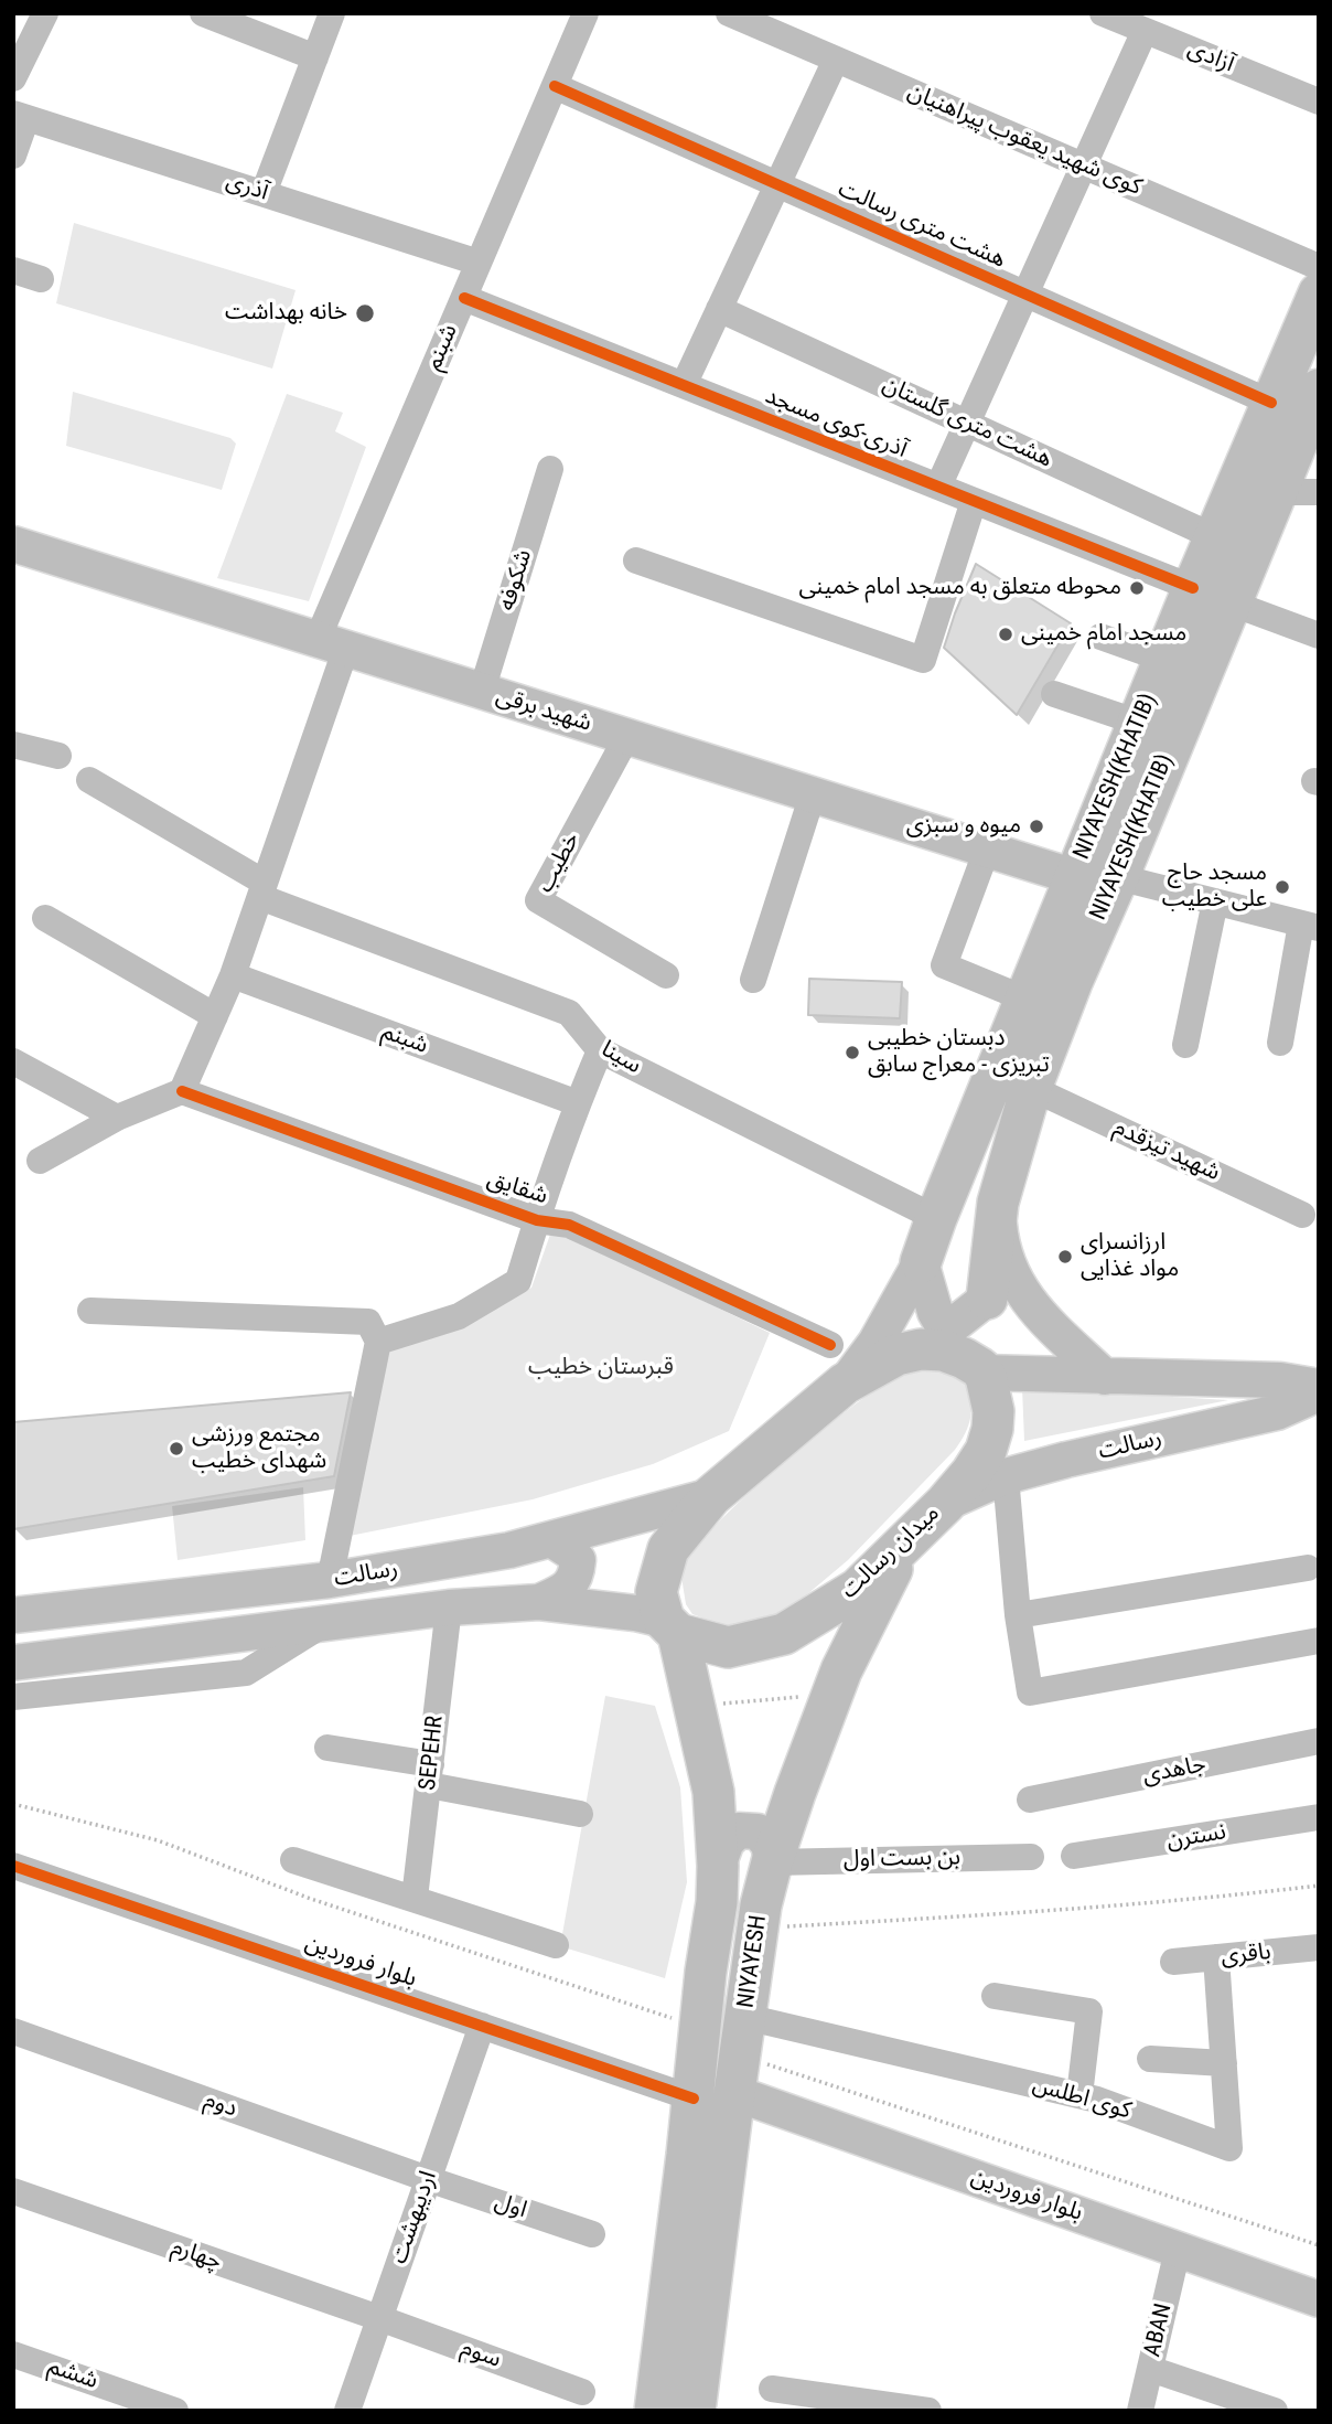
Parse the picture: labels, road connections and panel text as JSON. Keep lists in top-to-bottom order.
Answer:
{
  "streets": {
    "highway": ["NIYAYESH(KHATIB)", "میدان رسالت", "NIYAYESH"],
    "main road": ["شهید برقی", "رسالت", "بلوار فروردین"],
    "street": [
      "آزادی",
      "کوی شهید یعقوب پیراهنیان",
      "آذری",
      "هشت متری رسالت",
      "شبنم",
      "هشت متری گلستان",
      "آذری-کوی مسجد",
      "شکوفه",
      "خطیب",
      "سینا",
      "شهید تیزقدم",
      "شقایق",
      "SEPEHR",
      "جاهدی",
      "نسترن",
      "بن بست اول",
      "باقری",
      "کوی اطلس",
      "دوم",
      "اول",
      "اردیبهشت",
      "چهارم",
      "ABAN",
      "سوم",
      "ششم"
    ]
  },
  "crossings": [
    ["آذری", "شبنم"],
    ["هشت متری رسالت", "شبنم"],
    ["هشت متری رسالت", "NIYAYESH(KHATIB)"],
    ["شبنم", "آذری-کوی مسجد"],
    ["شبنم", "شهید برقی"],
    ["شبنم", "سینا"],
    ["شبنم", "شقایق"],
    ["هشت متری گلستان", "NIYAYESH(KHATIB)"],
    ["آذری-کوی مسجد", "NIYAYESH(KHATIB)"],
    ["شکوفه", "شهید برقی"],
    ["شهید برقی", "NIYAYESH(KHATIB)"],
    ["شهید برقی", "خطیب"],
    ["NIYAYESH(KHATIB)", "سینا"],
    ["NIYAYESH(KHATIB)", "شهید تیزقدم"],
    ["رسالت", "میدان رسالت"],
    ["رسالت", "SEPEHR"],
    ["رسالت", "NIYAYESH"],
    ["میدان رسالت", "NIYAYESH"],
    ["بن بست اول", "NIYAYESH"],
    ["باقری", "کوی اطلس"],
    ["بلوار فروردین", "NIYAYESH"],
    ["بلوار فروردین", "کوی اطلس"],
    ["بلوار فروردین", "اردیبهشت"],
    ["بلوار فروردین", "ABAN"],
    ["NIYAYESH", "کوی اطلس"],
    ["دوم", "اول"],
    ["دوم", "اردیبهشت"],
    ["اول", "اردیبهشت"],
    ["اردیبهشت", "چهارم"],
    ["اردیبهشت", "سوم"],
    ["چهارم", "سوم"]
  ],
  "parks": ["قبرستان خطیب"],
  "places": [
    "خانه بهداشت",
    "محوطه متعلق به مسجد امام خمینی",
    "مسجد امام خمینی",
    "میوه و سبزی",
    "مسجد حاج علی خطیب",
    "دبستان خطیبی تبریزی - معراج سابق",
    "ارزانسرای مواد غذایی",
    "مجتمع ورزشی شهدای خطیب"
  ]
}
